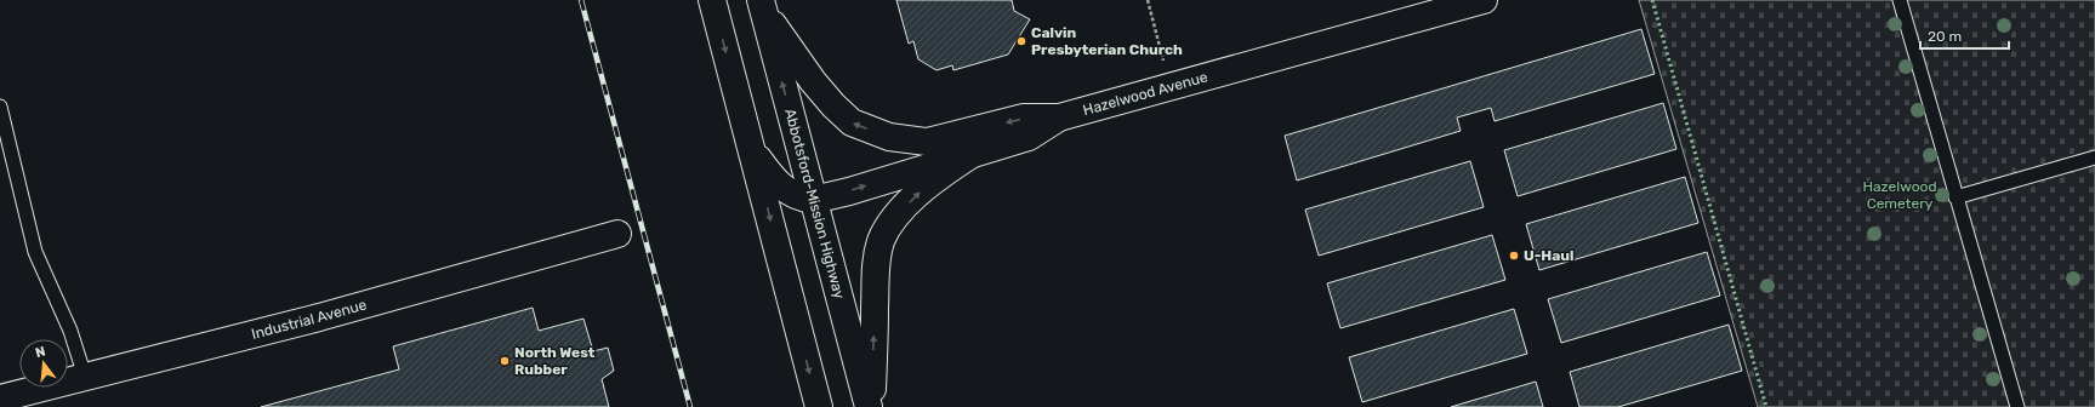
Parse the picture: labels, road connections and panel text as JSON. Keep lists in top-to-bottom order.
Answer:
{
  "streets": {
    "main road": ["Hazelwood Avenue", "Abbotsford-Mission Highway", "Industrial Avenue"]
  },
  "crossings": [
    ["Hazelwood Avenue", "Abbotsford-Mission Highway"]
  ],
  "parks": ["Hazelwood Cemetery"],
  "places": ["Calvin Presbyterian Church", "U-Haul", "North West Rubber"],
  "scale_bar": "20 m",
  "north": "top"
}
